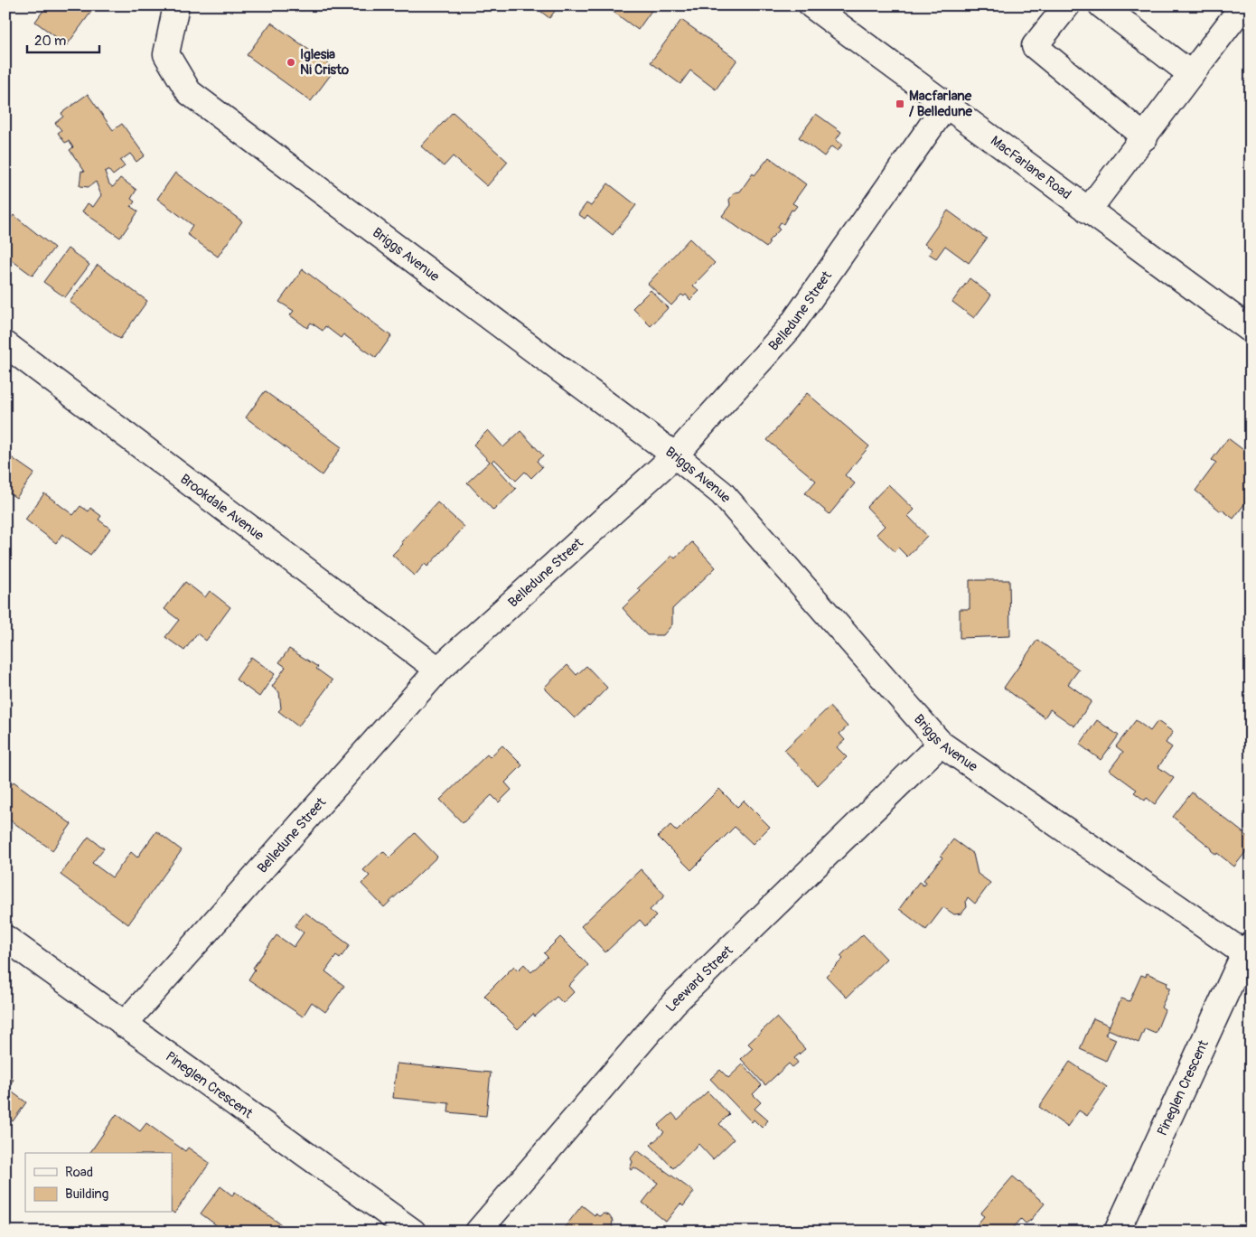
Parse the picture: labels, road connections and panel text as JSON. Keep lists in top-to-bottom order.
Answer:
{
  "streets": {
    "street": [
      "MacFarlane Road",
      "Briggs Avenue",
      "Belledune Street",
      "Brookdale Avenue",
      "Leeward Street",
      "Pineglen Crescent"
    ]
  },
  "crossings": [
    ["MacFarlane Road", "Belledune Street"],
    ["Briggs Avenue", "Belledune Street"],
    ["Briggs Avenue", "Leeward Street"],
    ["Briggs Avenue", "Pineglen Crescent"],
    ["Belledune Street", "Brookdale Avenue"],
    ["Belledune Street", "Pineglen Crescent"]
  ],
  "places": {
    "other": ["Iglesia Ni Cristo"],
    "transit": ["Macfarlane / Belledune"]
  },
  "legend": ["Road", "Building"],
  "scale_bar": "20 m"
}
